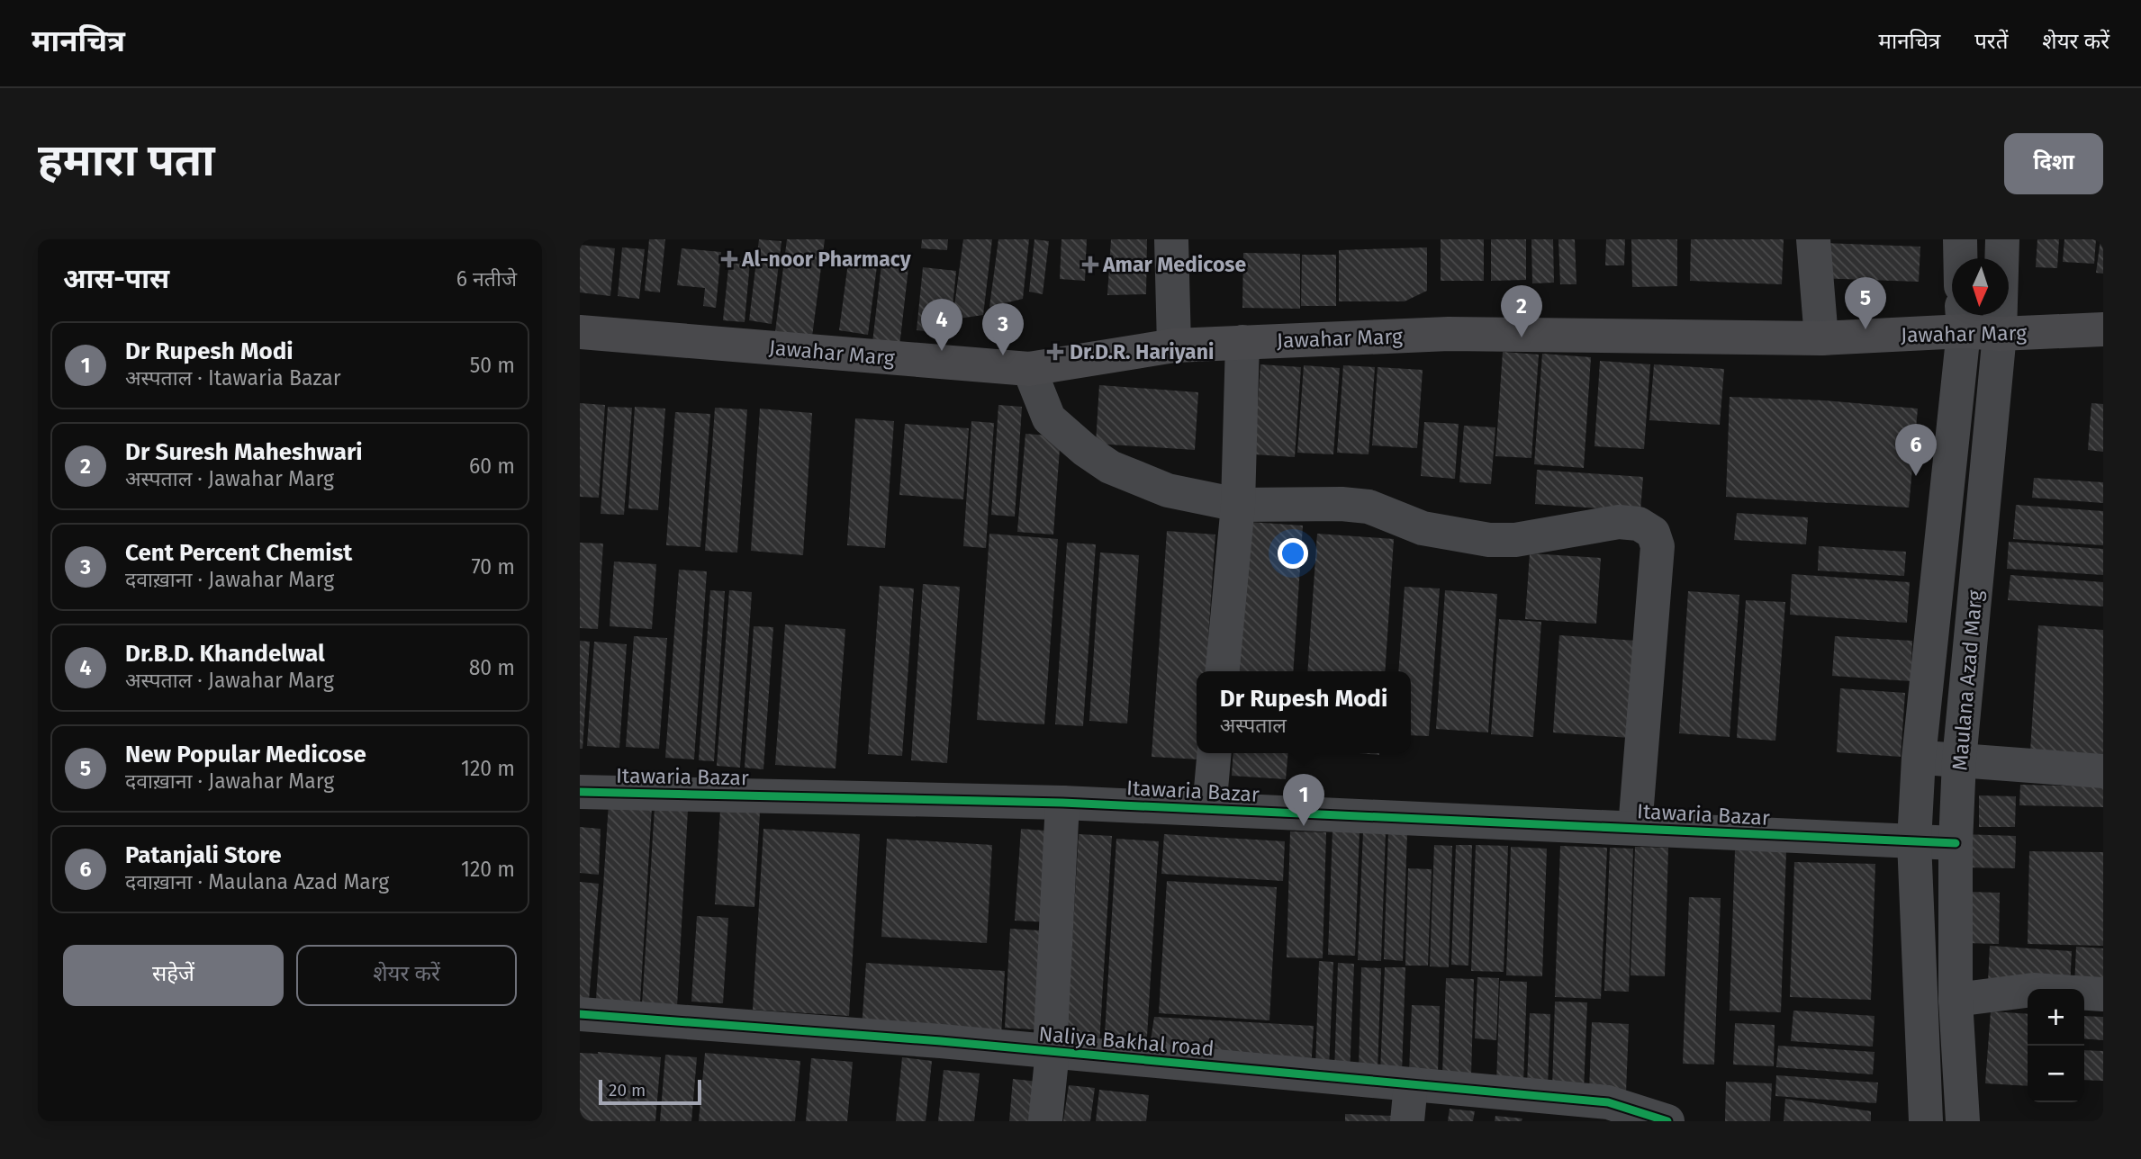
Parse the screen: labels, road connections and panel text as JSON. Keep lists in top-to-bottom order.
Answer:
{
  "streets": {
    "main road": ["Jawahar Marg"],
    "street": ["Maulana Azad Marg", "Itawaria Bazar", "Naliya Bakhal road"]
  },
  "crossings": [
    ["Jawahar Marg", "Maulana Azad Marg"],
    ["Maulana Azad Marg", "Itawaria Bazar"]
  ],
  "places": {
    "health": ["Al-noor Pharmacy", "Amar Medicose", "Dr.D.R. Hariyani"]
  },
  "scale_bar": "20 m",
  "north": "bottom",
  "page": {
    "header": "मानचित्र",
    "nav": ["मानचित्र", "परतें", "शेयर करें"],
    "buttons": [
      "दिशा",
      ["सहेजें", "शेयर करें"]
    ],
    "title": "हमारा पता",
    "heading": ["आस-पास", "6 नतीजे"],
    "pins": [
      "5",
      "2",
      "4",
      "3",
      "6",
      "1"
    ],
    "list": [
      {
        "mark": "1",
        "name": "Dr Rupesh Modi",
        "note": "अस्पताल · Itawaria Bazar",
        "value": "50 m"
      },
      {
        "mark": "2",
        "name": "Dr Suresh Maheshwari",
        "note": "अस्पताल · Jawahar Marg",
        "value": "60 m"
      },
      {
        "mark": "3",
        "name": "Cent Percent Chemist",
        "note": "दवाख़ाना · Jawahar Marg",
        "value": "70 m"
      },
      {
        "mark": "4",
        "name": "Dr.B.D. Khandelwal",
        "note": "अस्पताल · Jawahar Marg",
        "value": "80 m"
      },
      {
        "mark": "5",
        "name": "New Popular Medicose",
        "note": "दवाख़ाना · Jawahar Marg",
        "value": "120 m"
      },
      {
        "mark": "6",
        "name": "Patanjali Store",
        "note": "दवाख़ाना · Maulana Azad Marg",
        "value": "120 m"
      }
    ],
    "popup": ["Dr Rupesh Modi", "अस्पताल"],
    "map_buttons": ["+", "−"],
    "scale": "20 m"
  }
}
